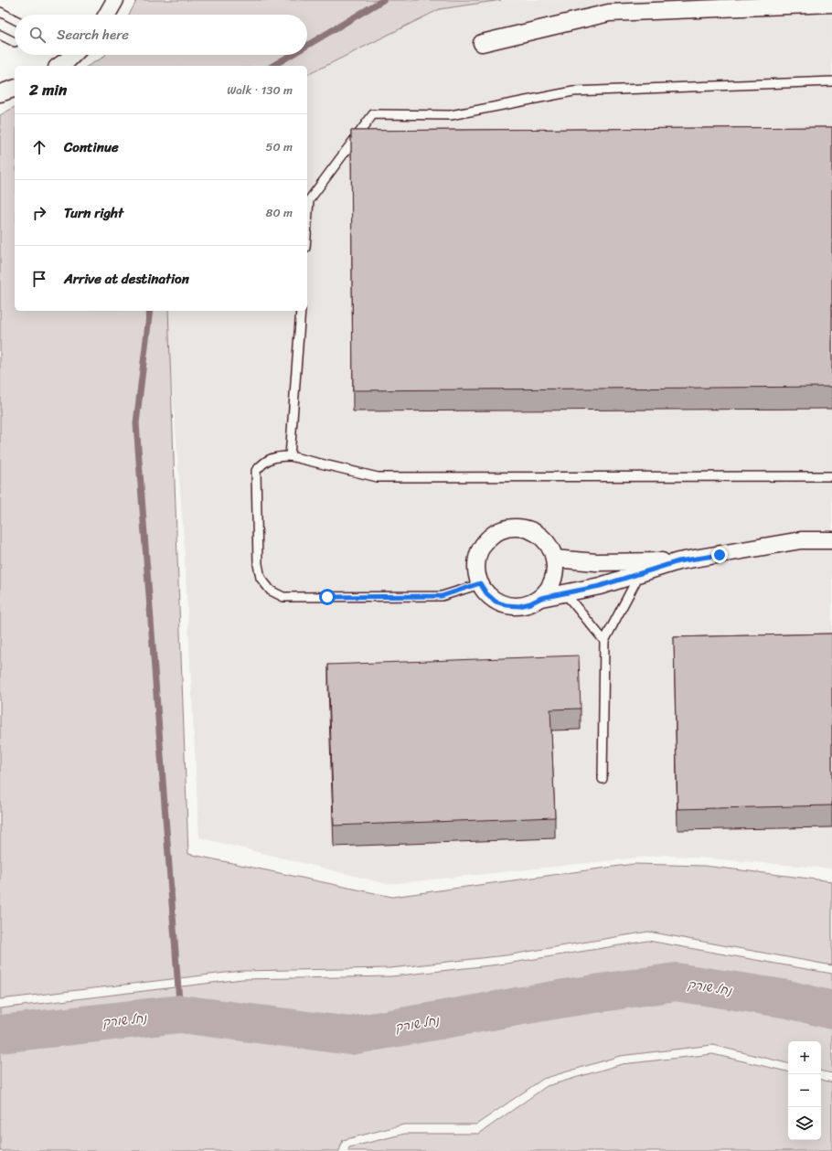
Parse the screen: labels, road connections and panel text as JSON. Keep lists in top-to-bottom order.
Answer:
{
  "water": ["נחל שורק"],
  "page": {
    "search": "Search here",
    "heading": ["2 min", "Walk · 130 m"],
    "list": [
      ["Continue", "50 m"],
      ["Turn right", "80 m"],
      "Arrive at destination"
    ],
    "map_buttons": ["+", "−"]
  }
}
